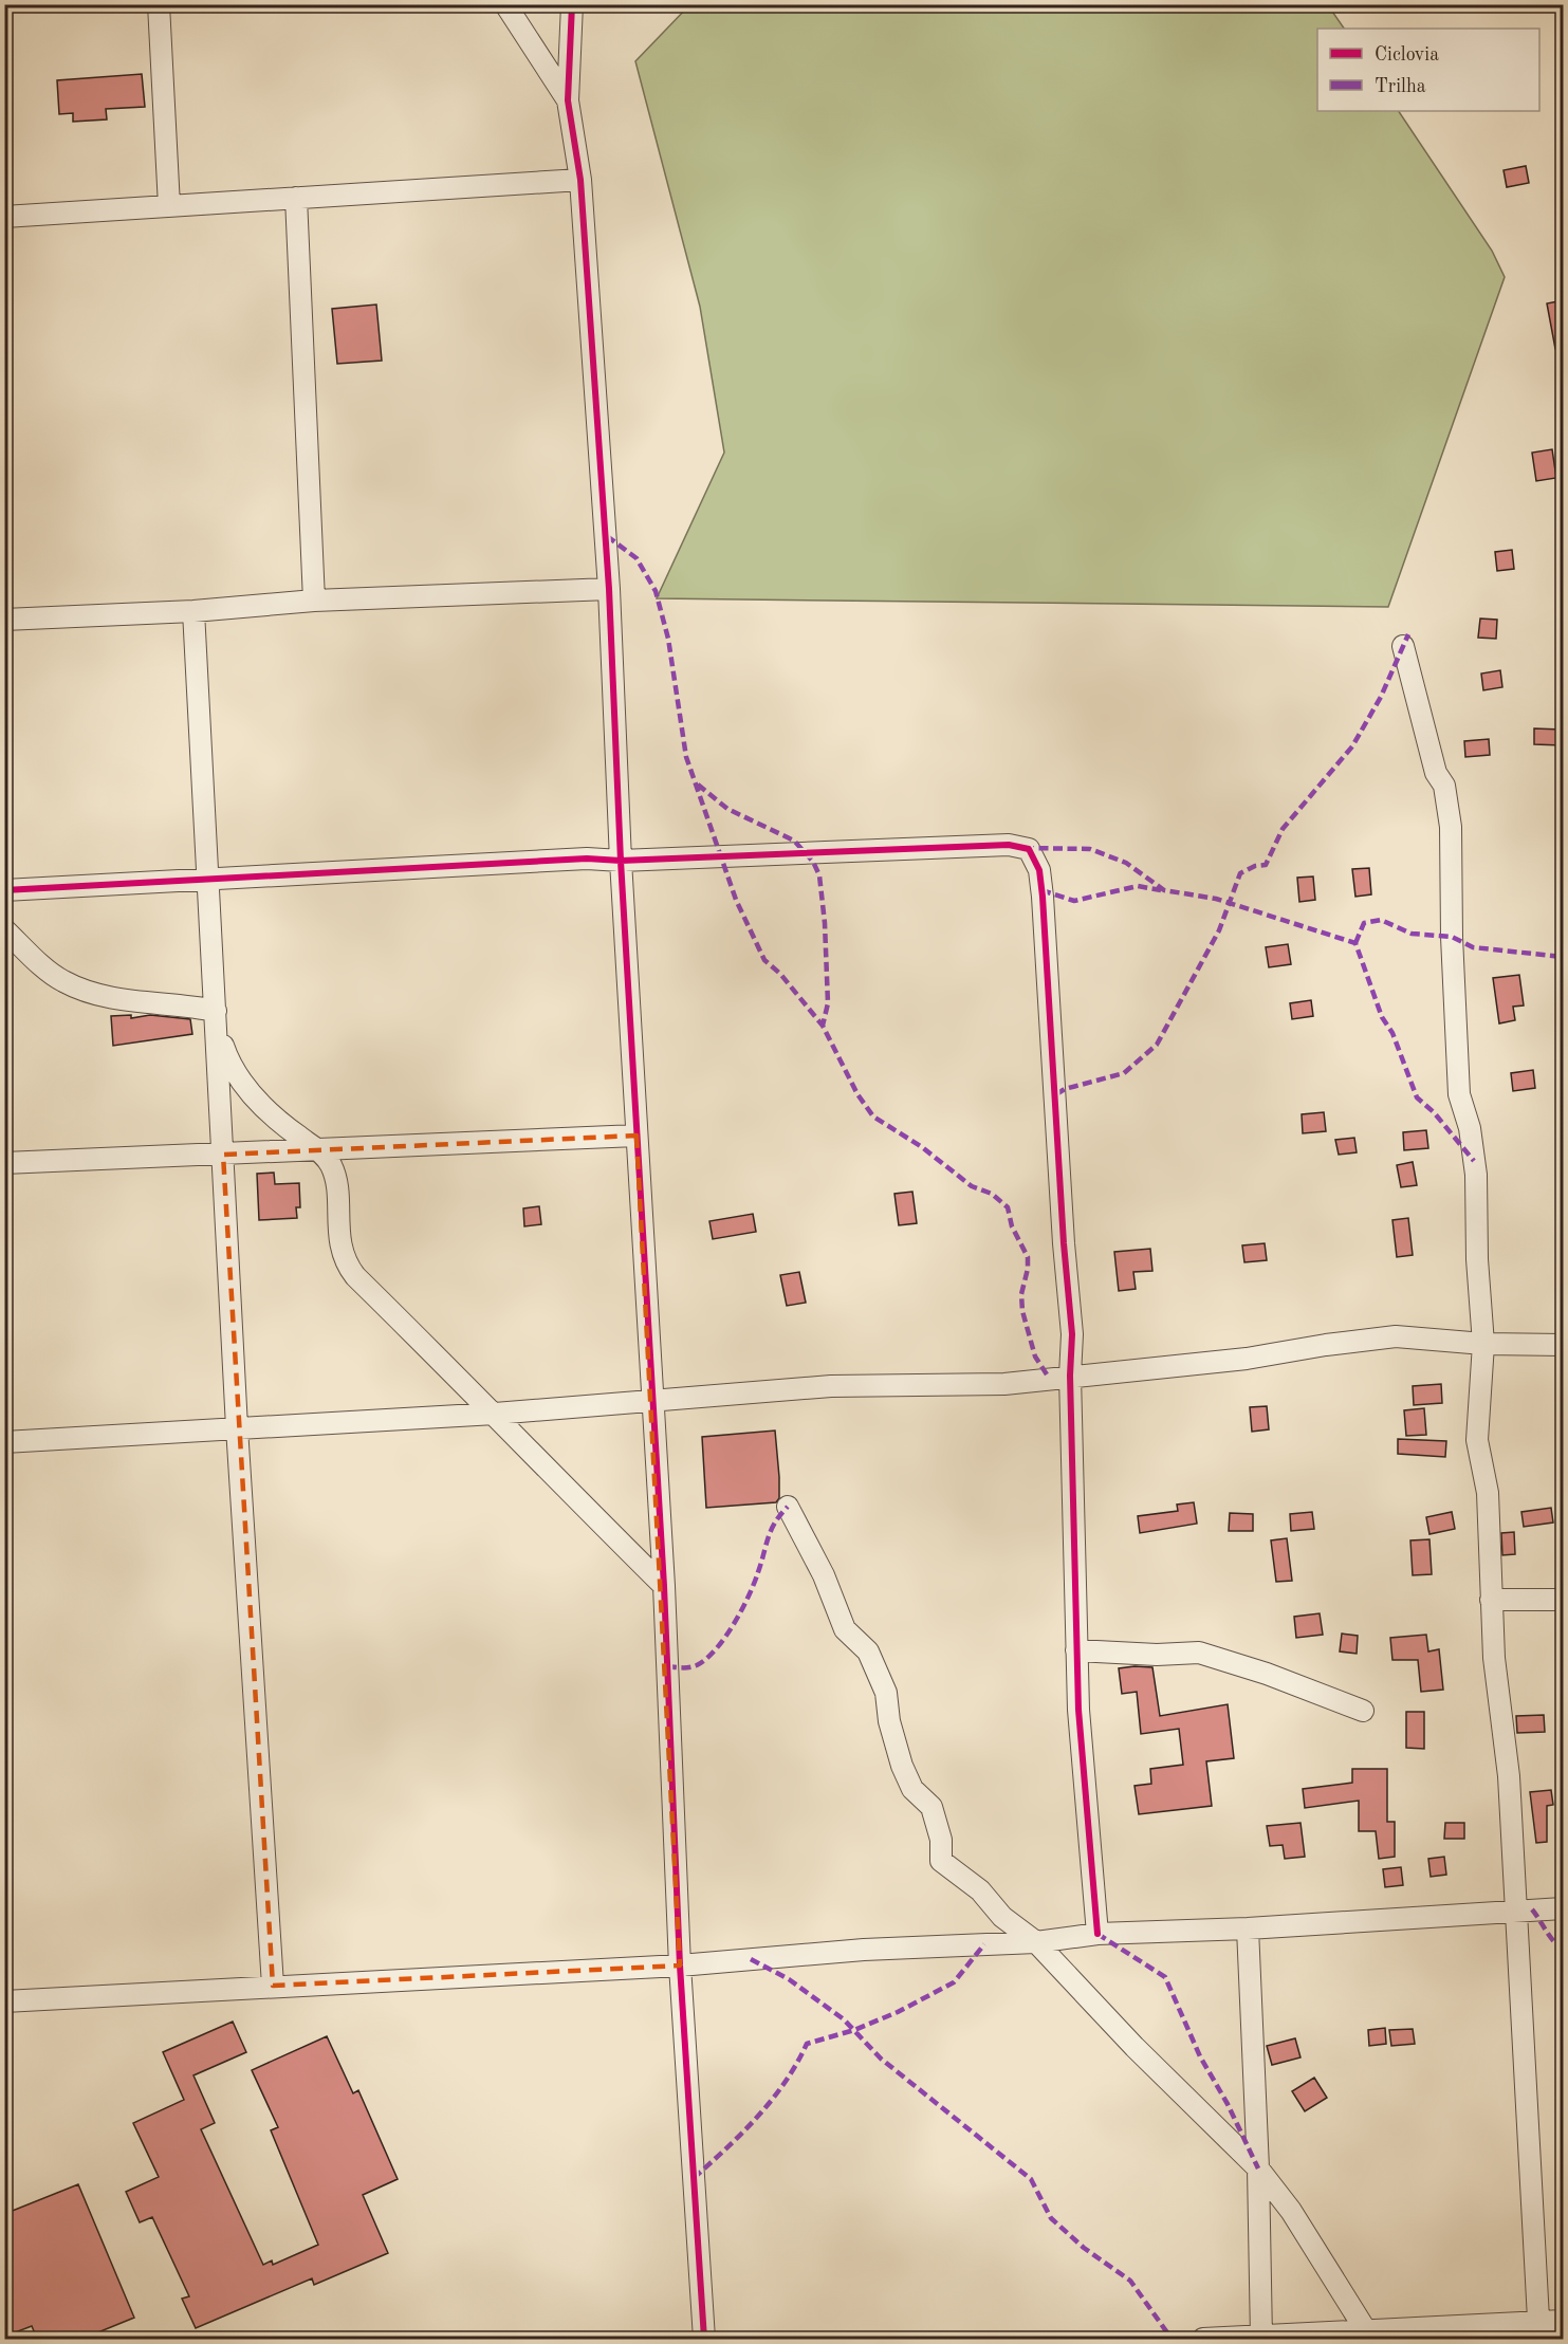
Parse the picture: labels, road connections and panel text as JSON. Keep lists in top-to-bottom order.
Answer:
{
  "legend": ["Ciclovia", "Trilha"]
}
